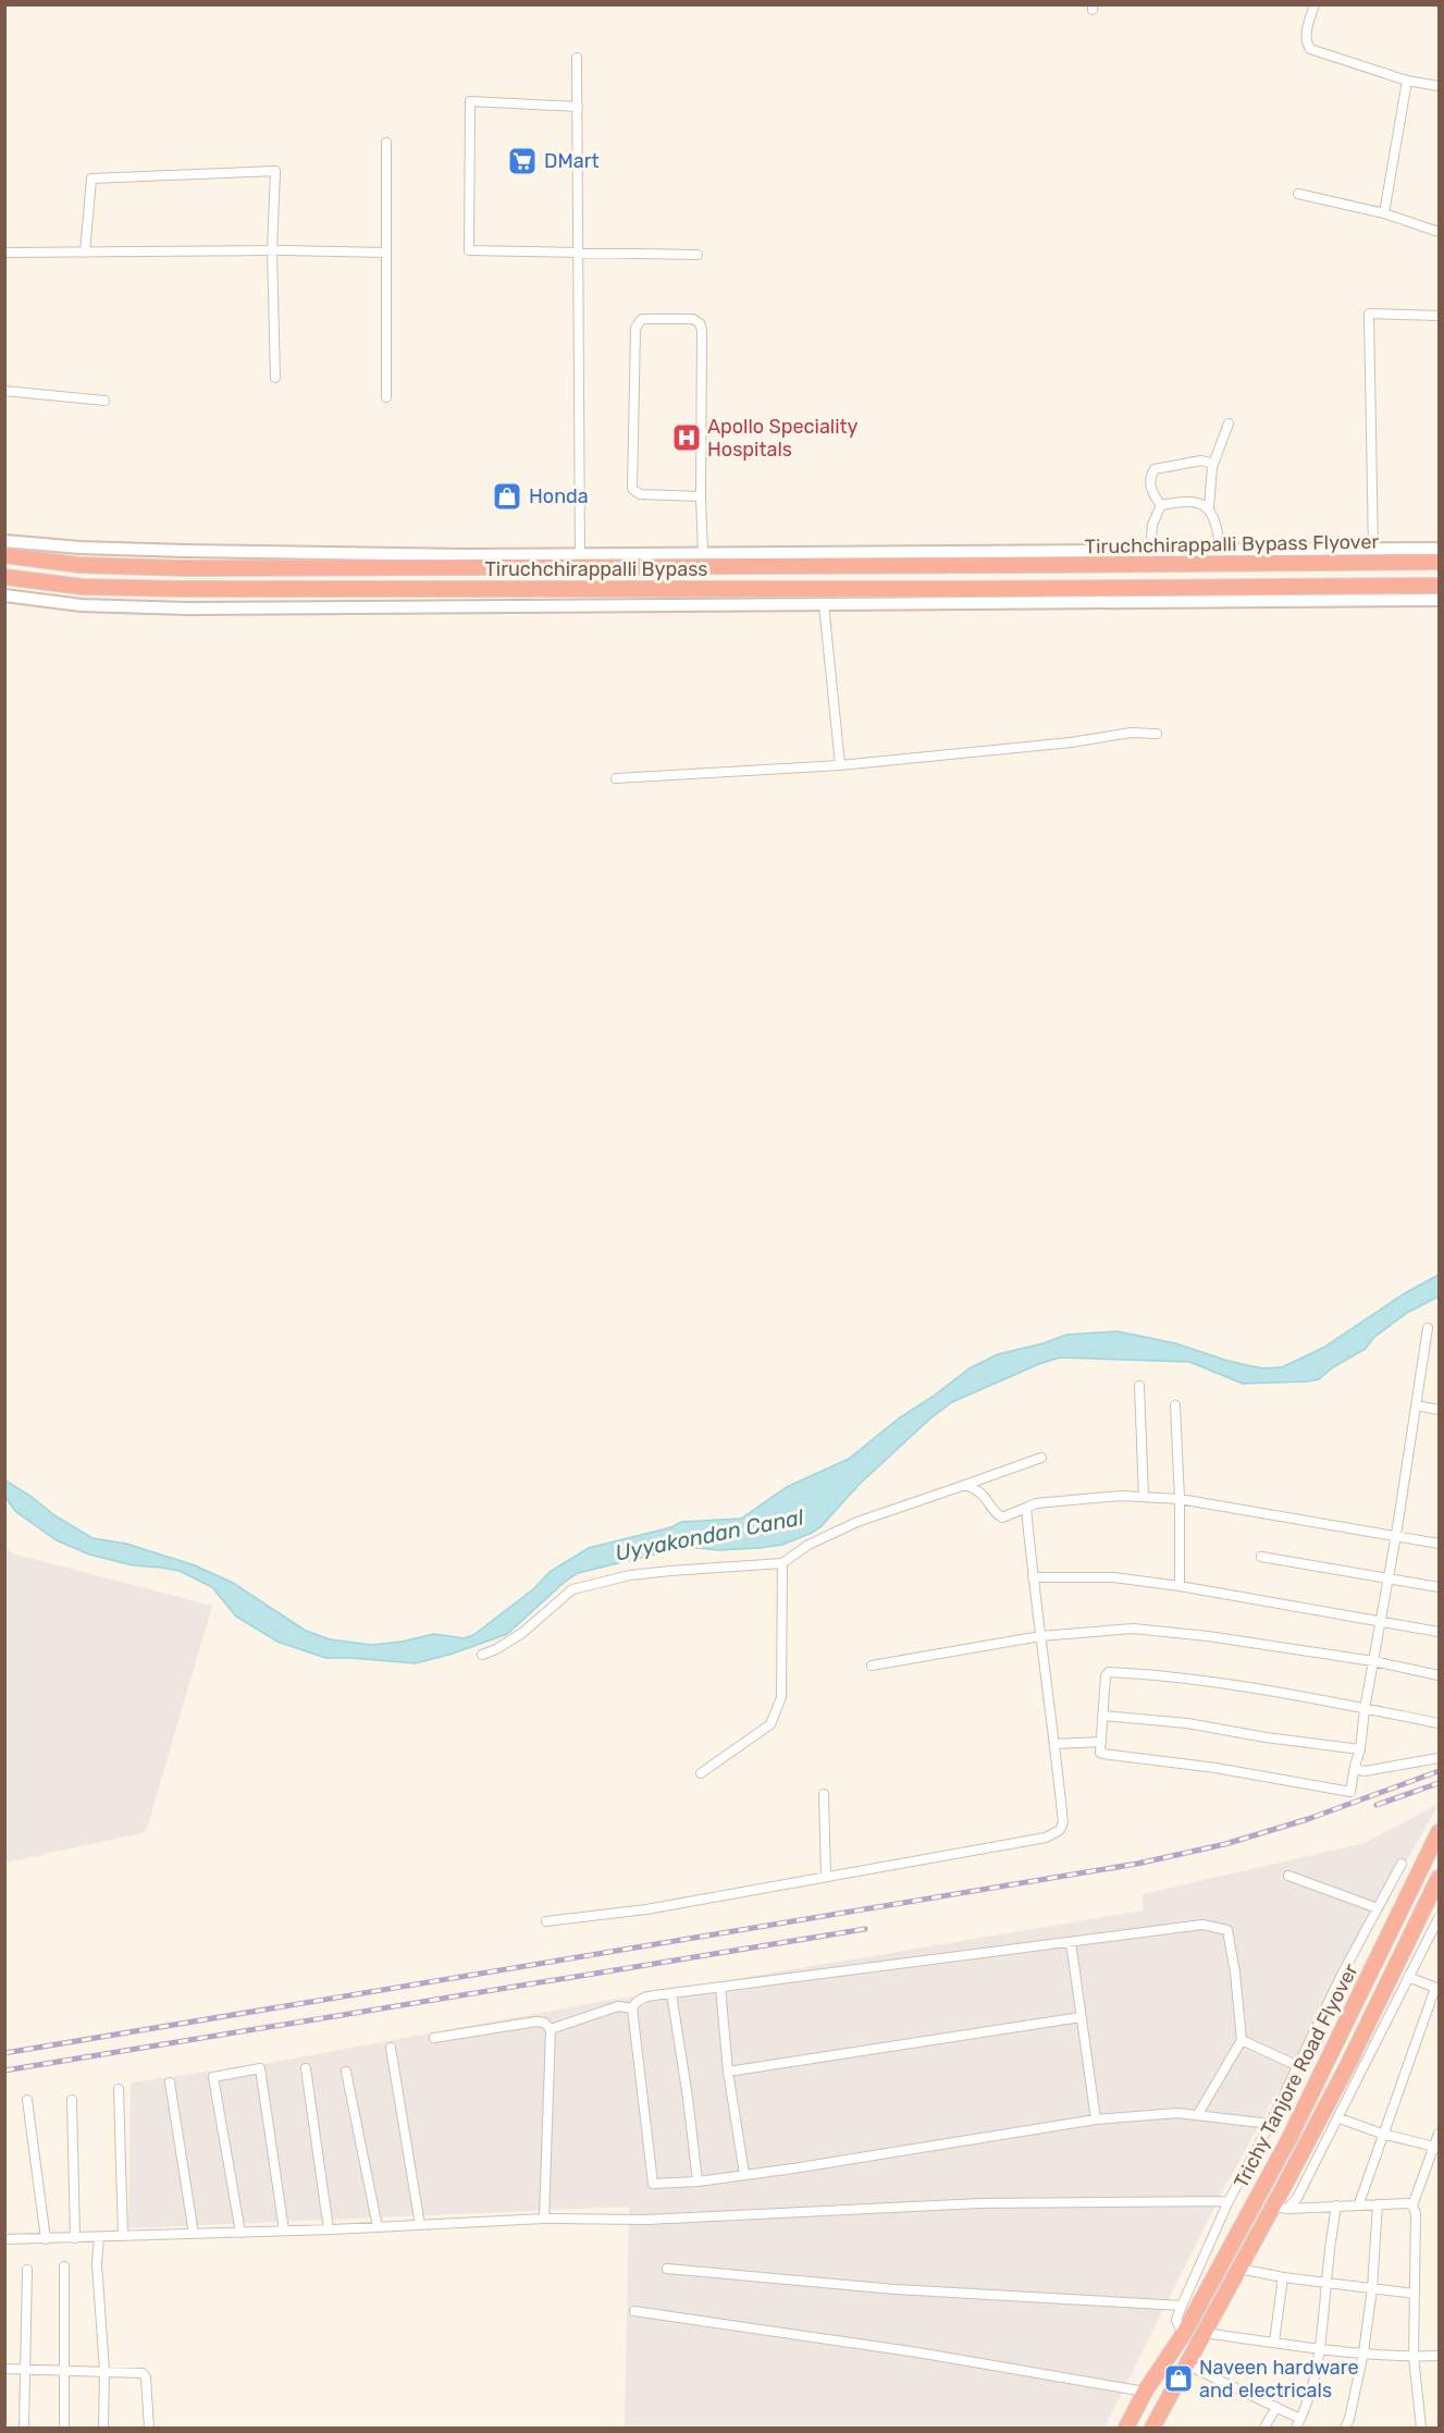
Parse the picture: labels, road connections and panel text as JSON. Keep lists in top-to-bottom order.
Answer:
{
  "streets": {
    "highway": ["Tiruchchirappalli Bypass Flyover", "Tiruchchirappalli Bypass", "Trichy Tanjore Road Flyover"]
  },
  "crossings": [
    ["Tiruchchirappalli Bypass Flyover", "Tiruchchirappalli Bypass"]
  ],
  "water": ["Uyyakondan Canal"],
  "places": {
    "supermarket": ["DMart"],
    "hospital": ["Apollo Speciality Hospitals"],
    "shop": ["Honda", "Naveen hardware and electricals"]
  }
}
